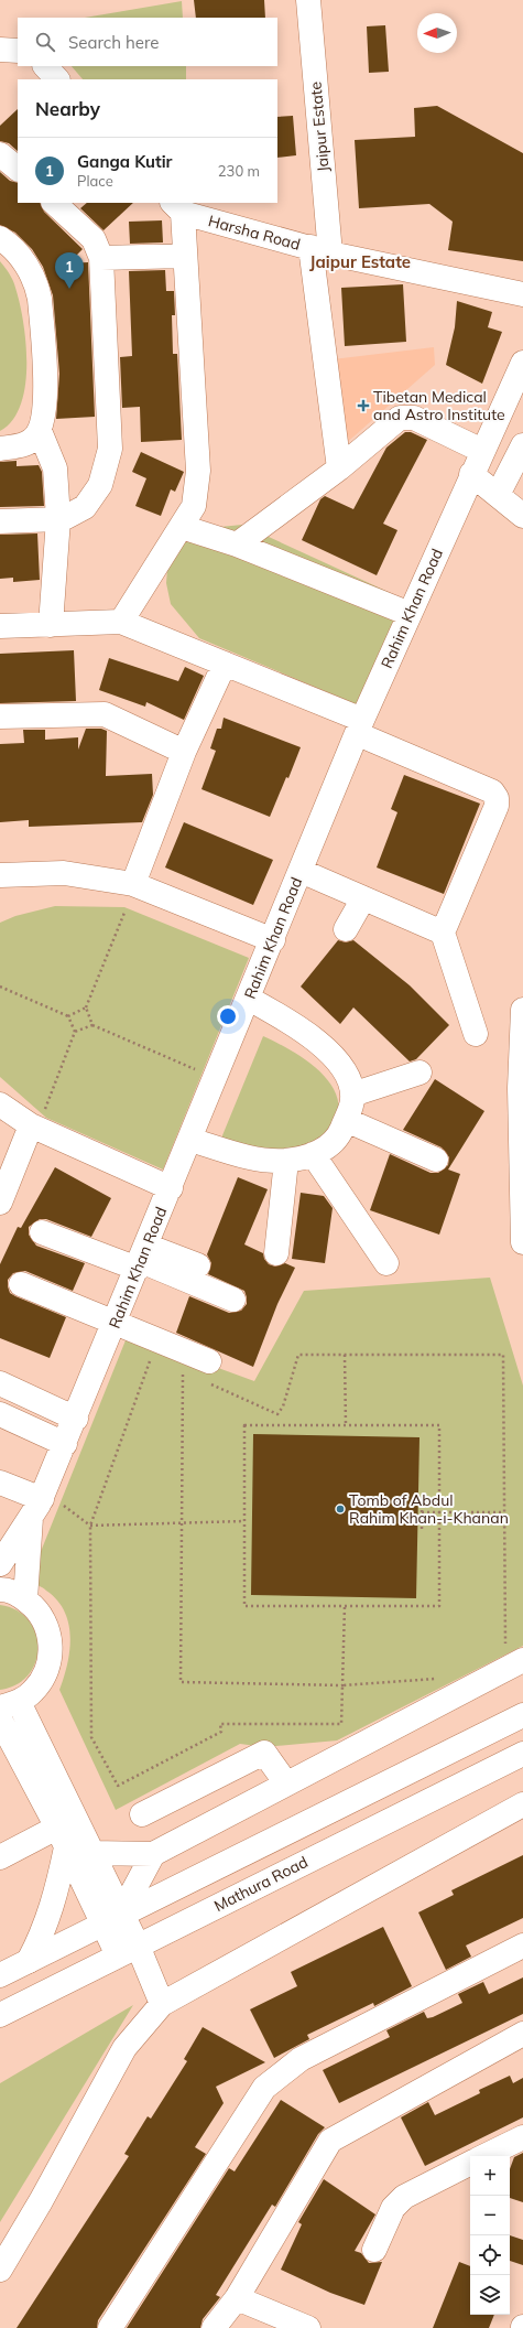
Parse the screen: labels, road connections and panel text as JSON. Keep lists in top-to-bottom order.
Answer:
{
  "streets": {
    "street": [
      "Jaipur Estate",
      "Harsha Road",
      "Rahim Khan Road",
      "Mathura Road"
    ]
  },
  "crossings": [
    ["Jaipur Estate", "Harsha Road"]
  ],
  "districts": ["Jaipur Estate"],
  "places": {
    "health": ["Tibetan Medical and Astro Institute"],
    "other": ["Tomb of Abdul Rahim Khan-i-Khanan"]
  },
  "north": "left",
  "page": {
    "search": "Search here",
    "heading": "Nearby",
    "list": [
      {
        "mark": "1",
        "name": "Ganga Kutir",
        "note": "Place",
        "value": "230 m"
      }
    ],
    "pins": "1",
    "map_buttons": ["+", "−"]
  }
}
